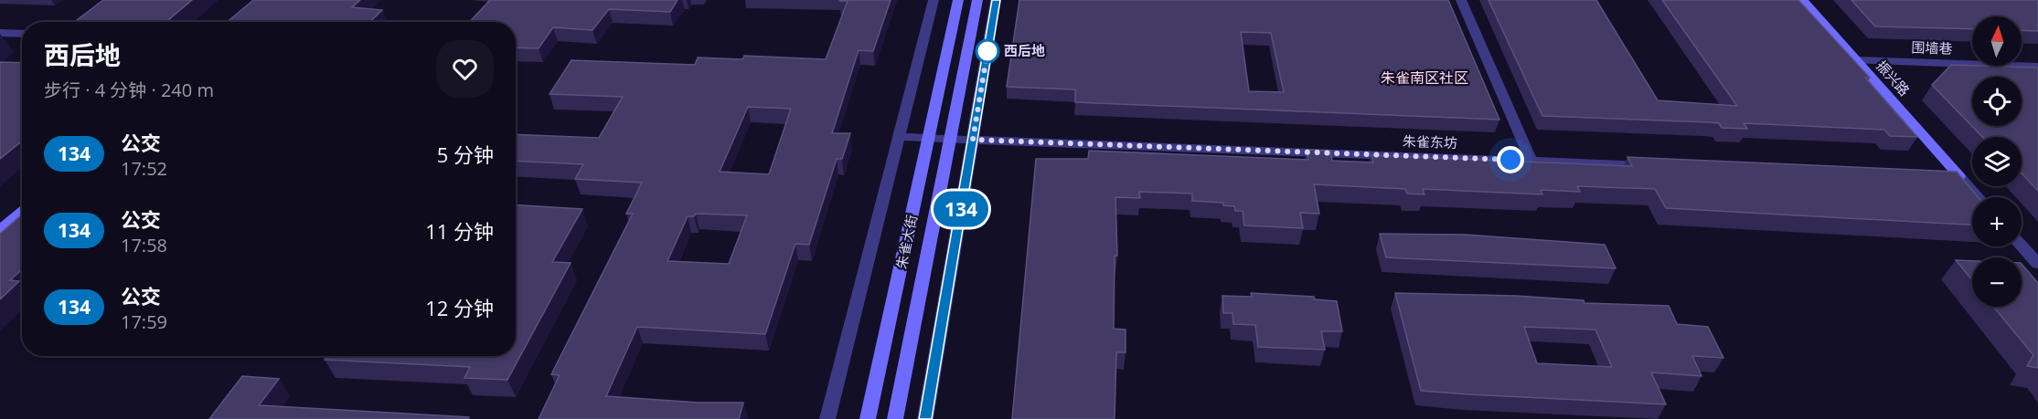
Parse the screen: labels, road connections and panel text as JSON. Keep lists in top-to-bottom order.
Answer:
{
  "streets": {
    "main road": ["振兴路", "朱雀大街"],
    "street": ["围墙巷", "朱雀东坊"]
  },
  "crossings": [
    ["围墙巷", "振兴路"],
    ["朱雀东坊", "朱雀大街"]
  ],
  "districts": ["朱雀南区社区"],
  "places": ["西后地"],
  "lines": ["bus line 134"],
  "north": "top",
  "page": {
    "on_map": "134",
    "map_buttons": ["+", "−"],
    "heading": ["西后地", "步行 · 4 分钟 · 240 m"],
    "list": [
      {
        "mark": "134",
        "name": "公交",
        "note": "17:52",
        "value": "5 分钟"
      },
      {
        "mark": "134",
        "name": "公交",
        "note": "17:58",
        "value": "11 分钟"
      },
      {
        "mark": "134",
        "name": "公交",
        "note": "17:59",
        "value": "12 分钟"
      }
    ]
  }
}
